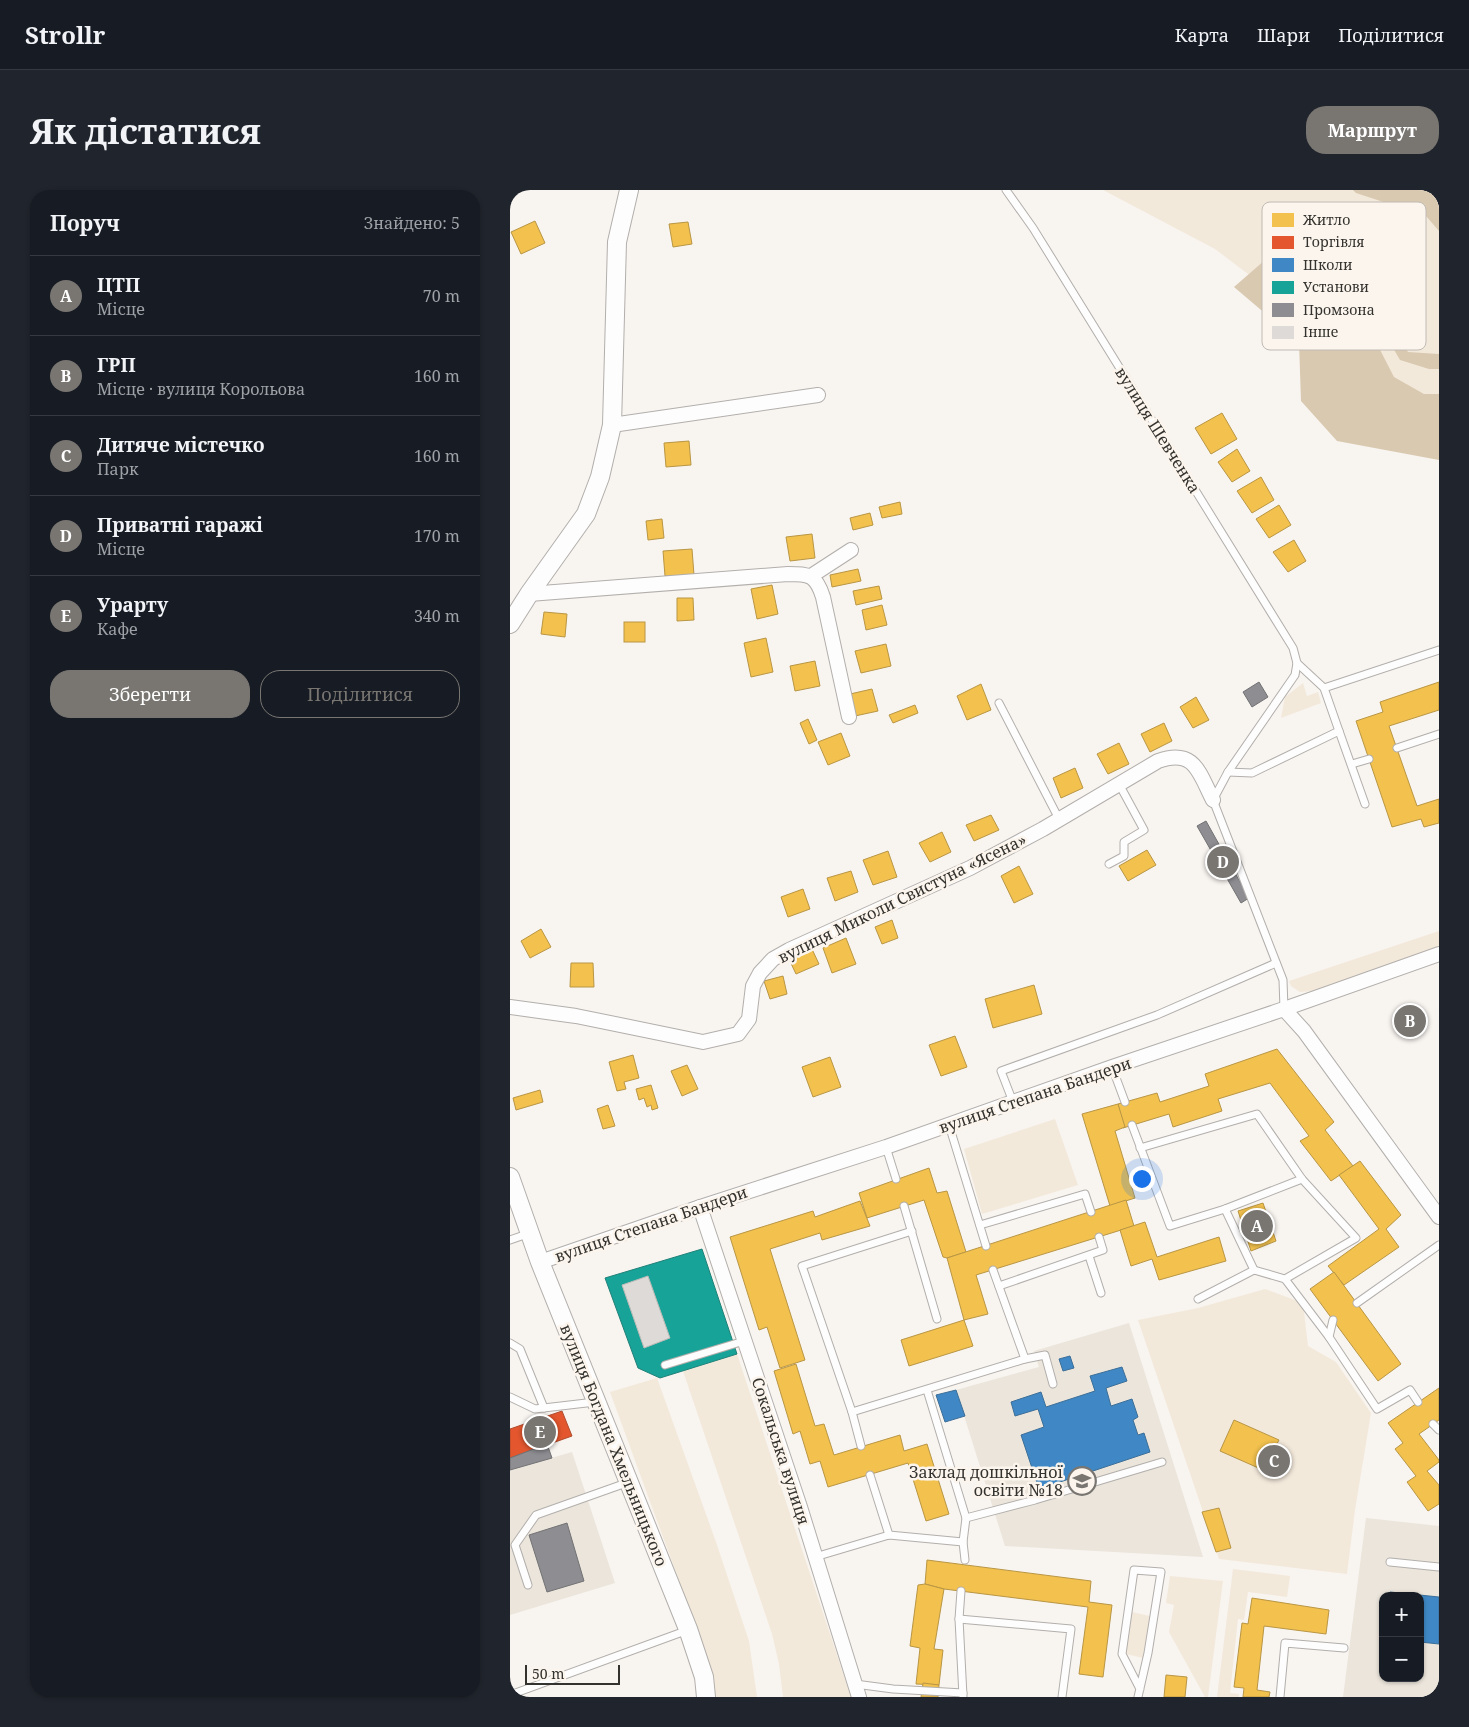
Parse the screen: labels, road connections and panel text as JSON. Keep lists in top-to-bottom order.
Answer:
{
  "streets": {
    "street": [
      "вулиця Миколи Свистуна «Ясена»",
      "вулиця Степана Бандери",
      "вулиця Богдана Хмельницького",
      "Сокальська вулиця"
    ],
    "lane": ["вулиця Шевченка"]
  },
  "crossings": [
    ["вулиця Степана Бандери", "вулиця Богдана Хмельницького"],
    ["вулиця Степана Бандери", "Сокальська вулиця"]
  ],
  "places": {
    "school or university": ["Заклад дошкільної освіти №18"]
  },
  "legend": [
    "Житло",
    "Торгівля",
    "Школи",
    "Установи",
    "Промзона",
    "Інше"
  ],
  "scale_bar": "50 m",
  "page": {
    "header": "Strollr",
    "nav": ["Карта", "Шари", "Поділитися"],
    "buttons": [
      "Маршрут",
      ["Зберегти", "Поділитися"]
    ],
    "title": "Як дістатися",
    "heading": ["Поруч", "Знайдено: 5"],
    "list": [
      {
        "mark": "A",
        "name": "ЦТП",
        "note": "Місце",
        "value": "70 m"
      },
      {
        "mark": "B",
        "name": "ГРП",
        "note": "Місце · вулиця Корольова",
        "value": "160 m"
      },
      {
        "mark": "C",
        "name": "Дитяче містечко",
        "note": "Парк",
        "value": "160 m"
      },
      {
        "mark": "D",
        "name": "Приватні гаражі",
        "note": "Місце",
        "value": "170 m"
      },
      {
        "mark": "E",
        "name": "Урарту",
        "note": "Кафе",
        "value": "340 m"
      }
    ],
    "pins": [
      "D",
      "B",
      "A",
      "E",
      "C"
    ],
    "map_buttons": ["+", "−"],
    "scale": "50 m"
  }
}
